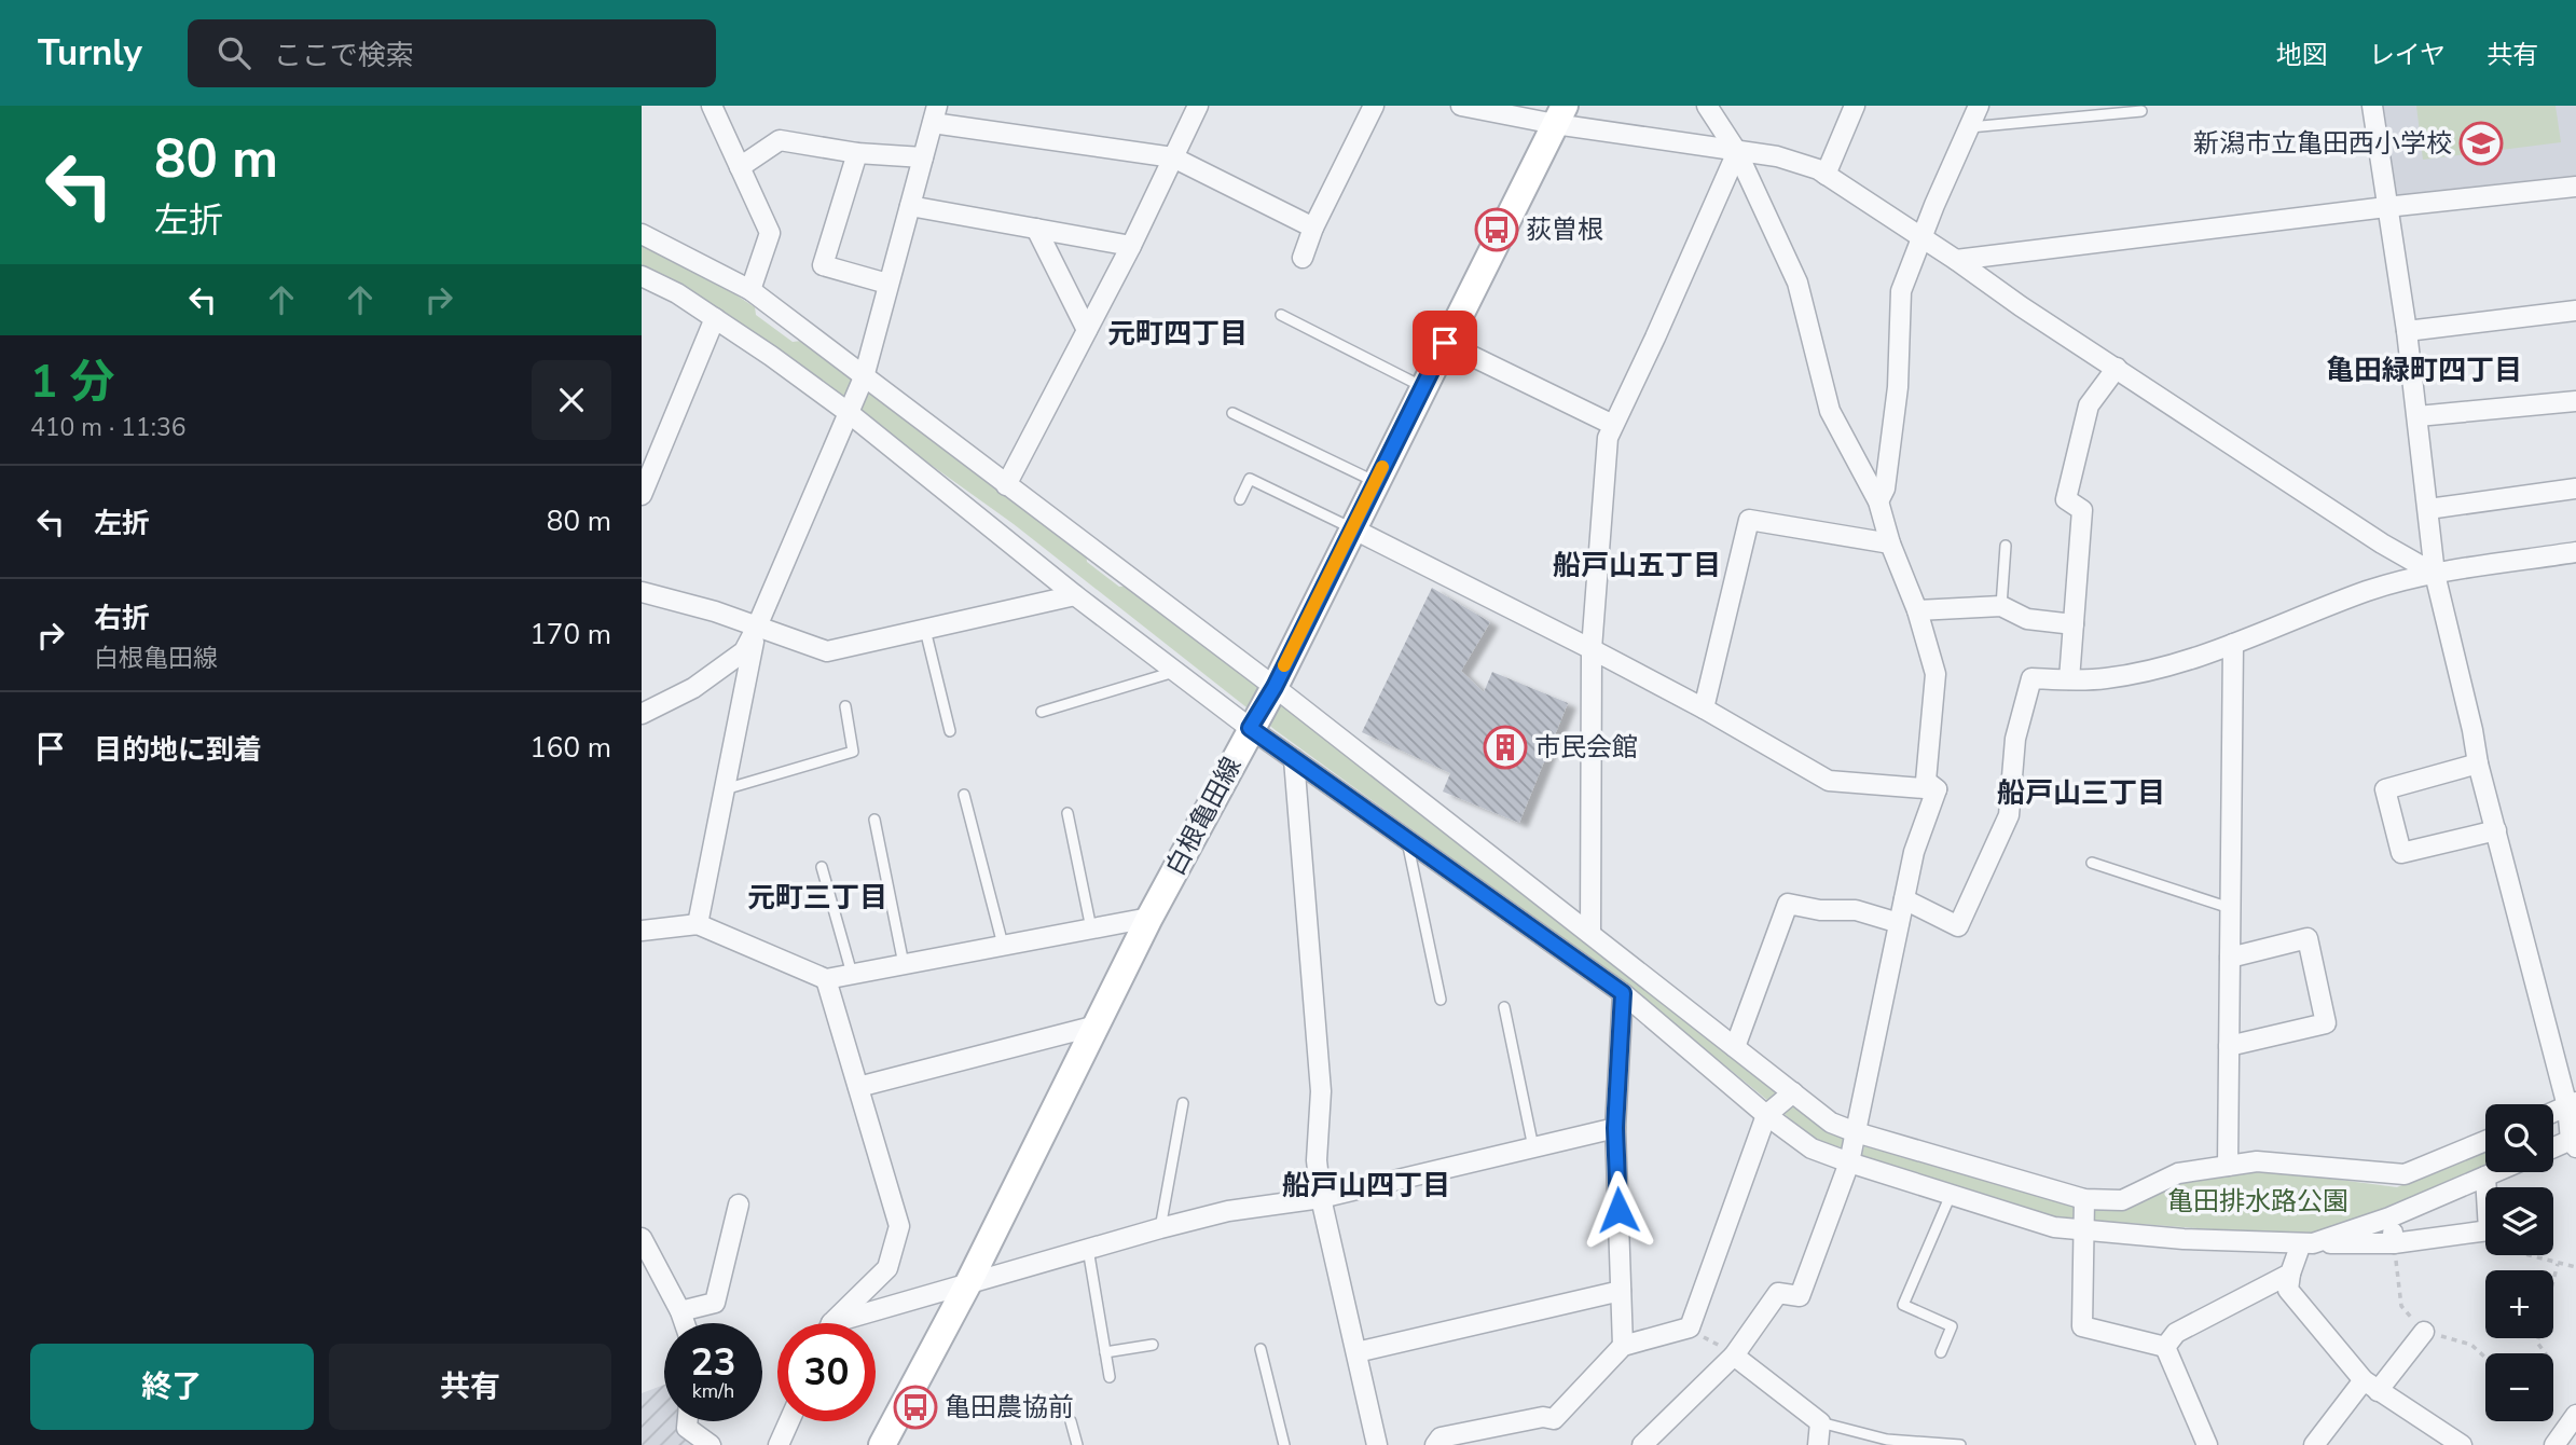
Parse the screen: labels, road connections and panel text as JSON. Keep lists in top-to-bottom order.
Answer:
{
  "streets": {
    "main road": ["白根亀田線"]
  },
  "districts": [
    "元町四丁目",
    "亀田緑町四丁目",
    "船戸山五丁目",
    "船戸山三丁目",
    "元町三丁目",
    "船戸山四丁目"
  ],
  "parks": ["亀田排水路公園"],
  "places": {
    "school or university": ["新潟市立亀田西小学校"],
    "bus stop": ["荻曽根", "亀田農協前"],
    "building": ["市民会館"]
  },
  "page": {
    "header": "Turnly",
    "search": "ここで検索",
    "nav": ["地図", "レイヤ", "共有"],
    "turn": ["80 m", "左折"],
    "heading": ["1 分", "410 m · 11:36"],
    "list": [
      {
        "name": "左折",
        "value": "80 m"
      },
      {
        "name": "右折",
        "note": "白根亀田線",
        "value": "170 m"
      },
      {
        "name": "目的地に到着",
        "value": "160 m"
      }
    ],
    "map_buttons": ["+", "−"],
    "speed": "23 km/h",
    "limit": "30",
    "buttons": ["終了", "共有"]
  }
}
